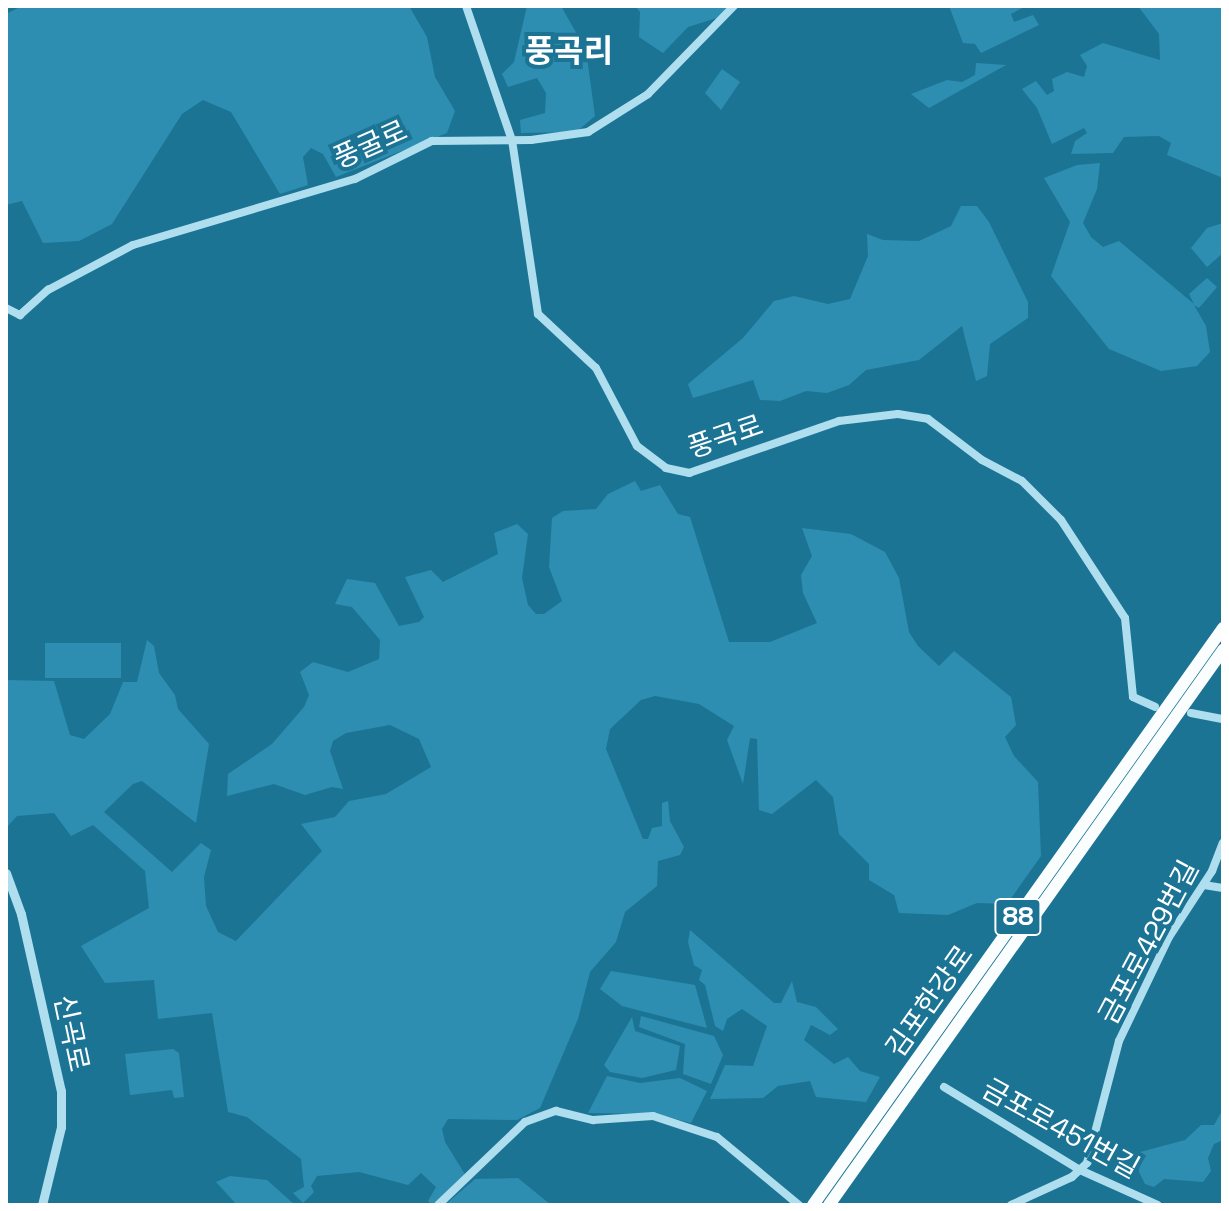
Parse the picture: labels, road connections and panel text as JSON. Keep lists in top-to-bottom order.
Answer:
{
  "streets": {
    "highway": ["88", "김포한강로"],
    "street": [
      "풍굴로",
      "풍곡로",
      "금포로429번길",
      "신곡로",
      "금포로451번길"
    ]
  },
  "crossings": [
    ["풍굴로", "풍곡로"],
    ["금포로429번길", "금포로451번길"]
  ],
  "districts": ["풍곡리"]
}
